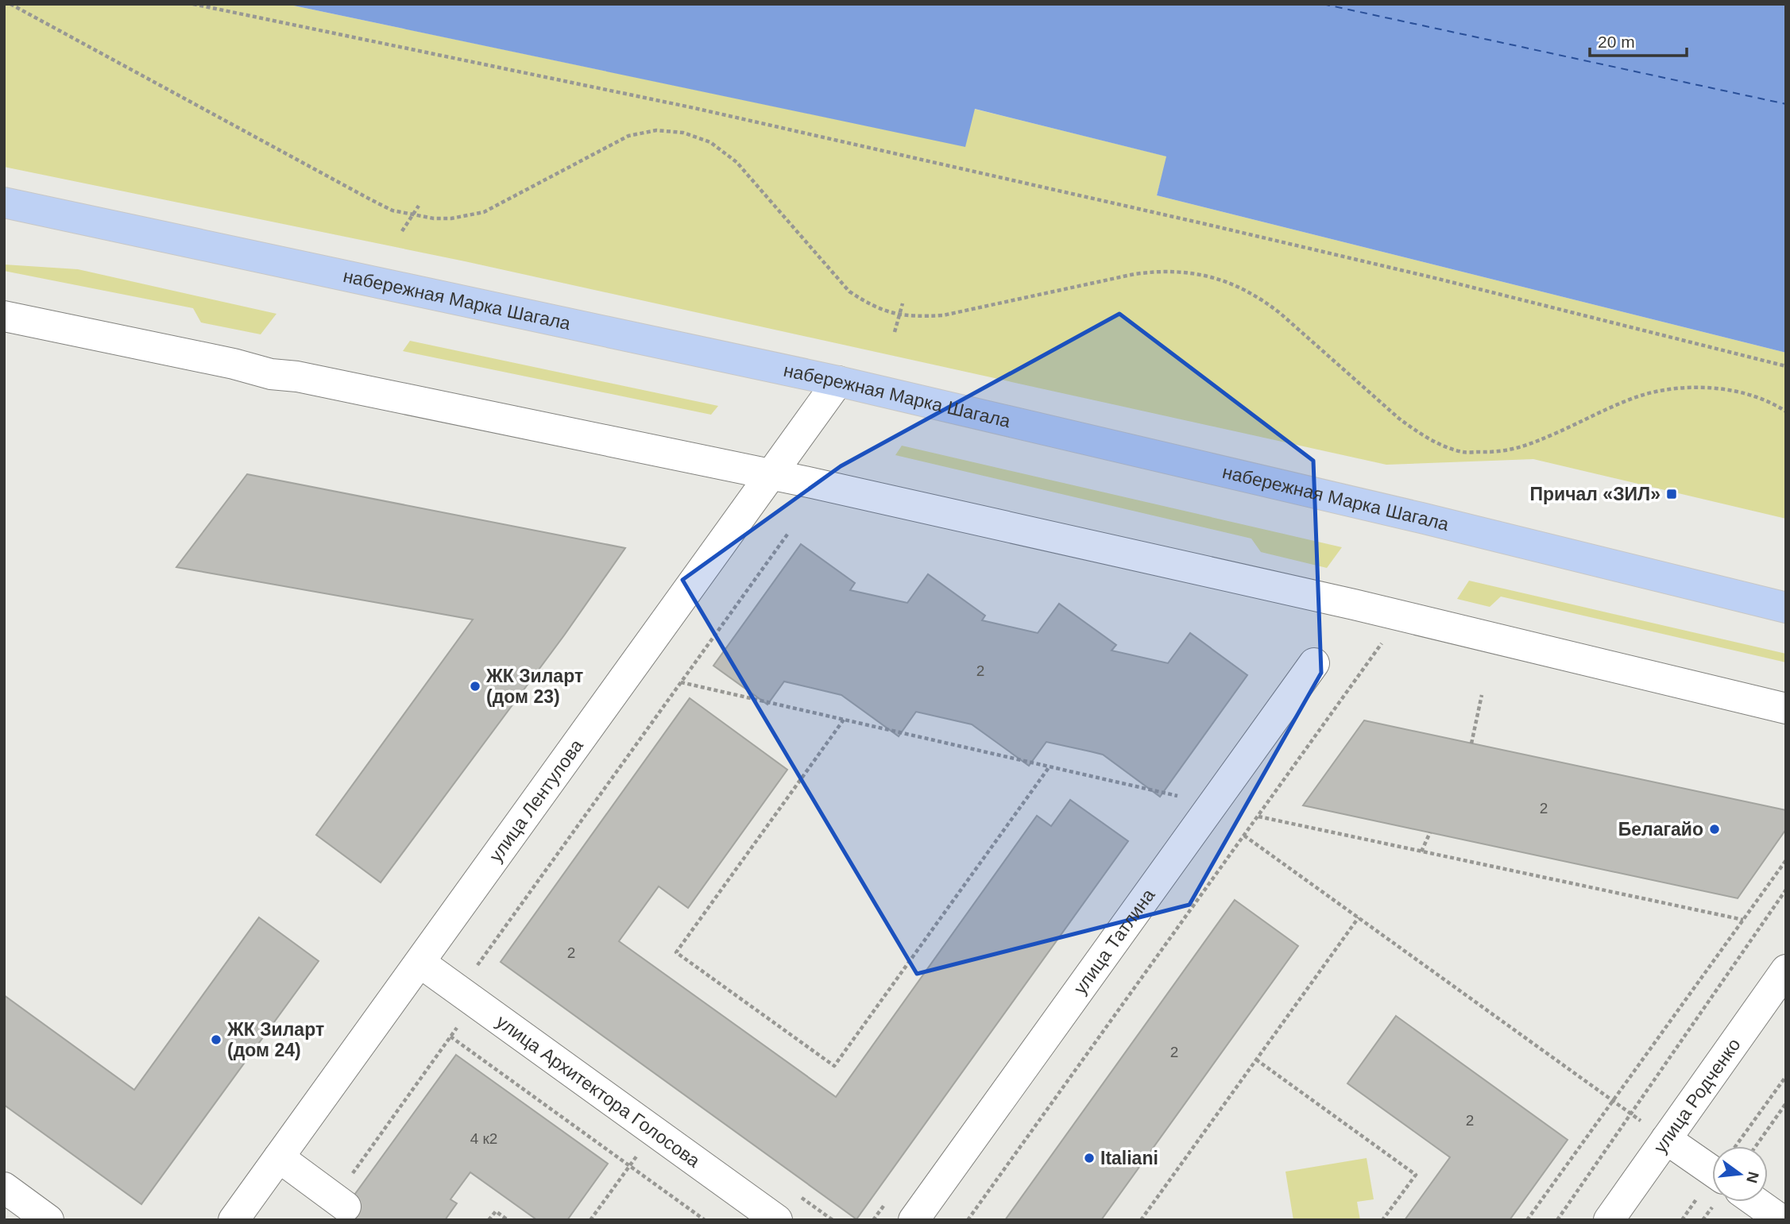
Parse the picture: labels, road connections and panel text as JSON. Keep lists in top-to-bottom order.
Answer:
{
  "streets": {
    "main road": ["набережная Марка Шагала"],
    "street": [
      "улица Лентулова",
      "улица Татлина",
      "улица Архитектора Голосова",
      "улица Родченко"
    ]
  },
  "crossings": [
    ["набережная Марка Шагала", "улица Лентулова"],
    ["улица Лентулова", "улица Архитектора Голосова"]
  ],
  "places": {
    "transit": ["Причал «ЗИЛ»"],
    "other": [
      "ЖК Зиларт (дом 23)",
      "Белагайо",
      "ЖК Зиларт (дом 24)",
      "Italiani"
    ]
  },
  "house_numbers": [
    "2",
    "2",
    "2",
    "2",
    "2",
    "4 к2"
  ],
  "scale_bar": "20 m",
  "north": "right"
}
